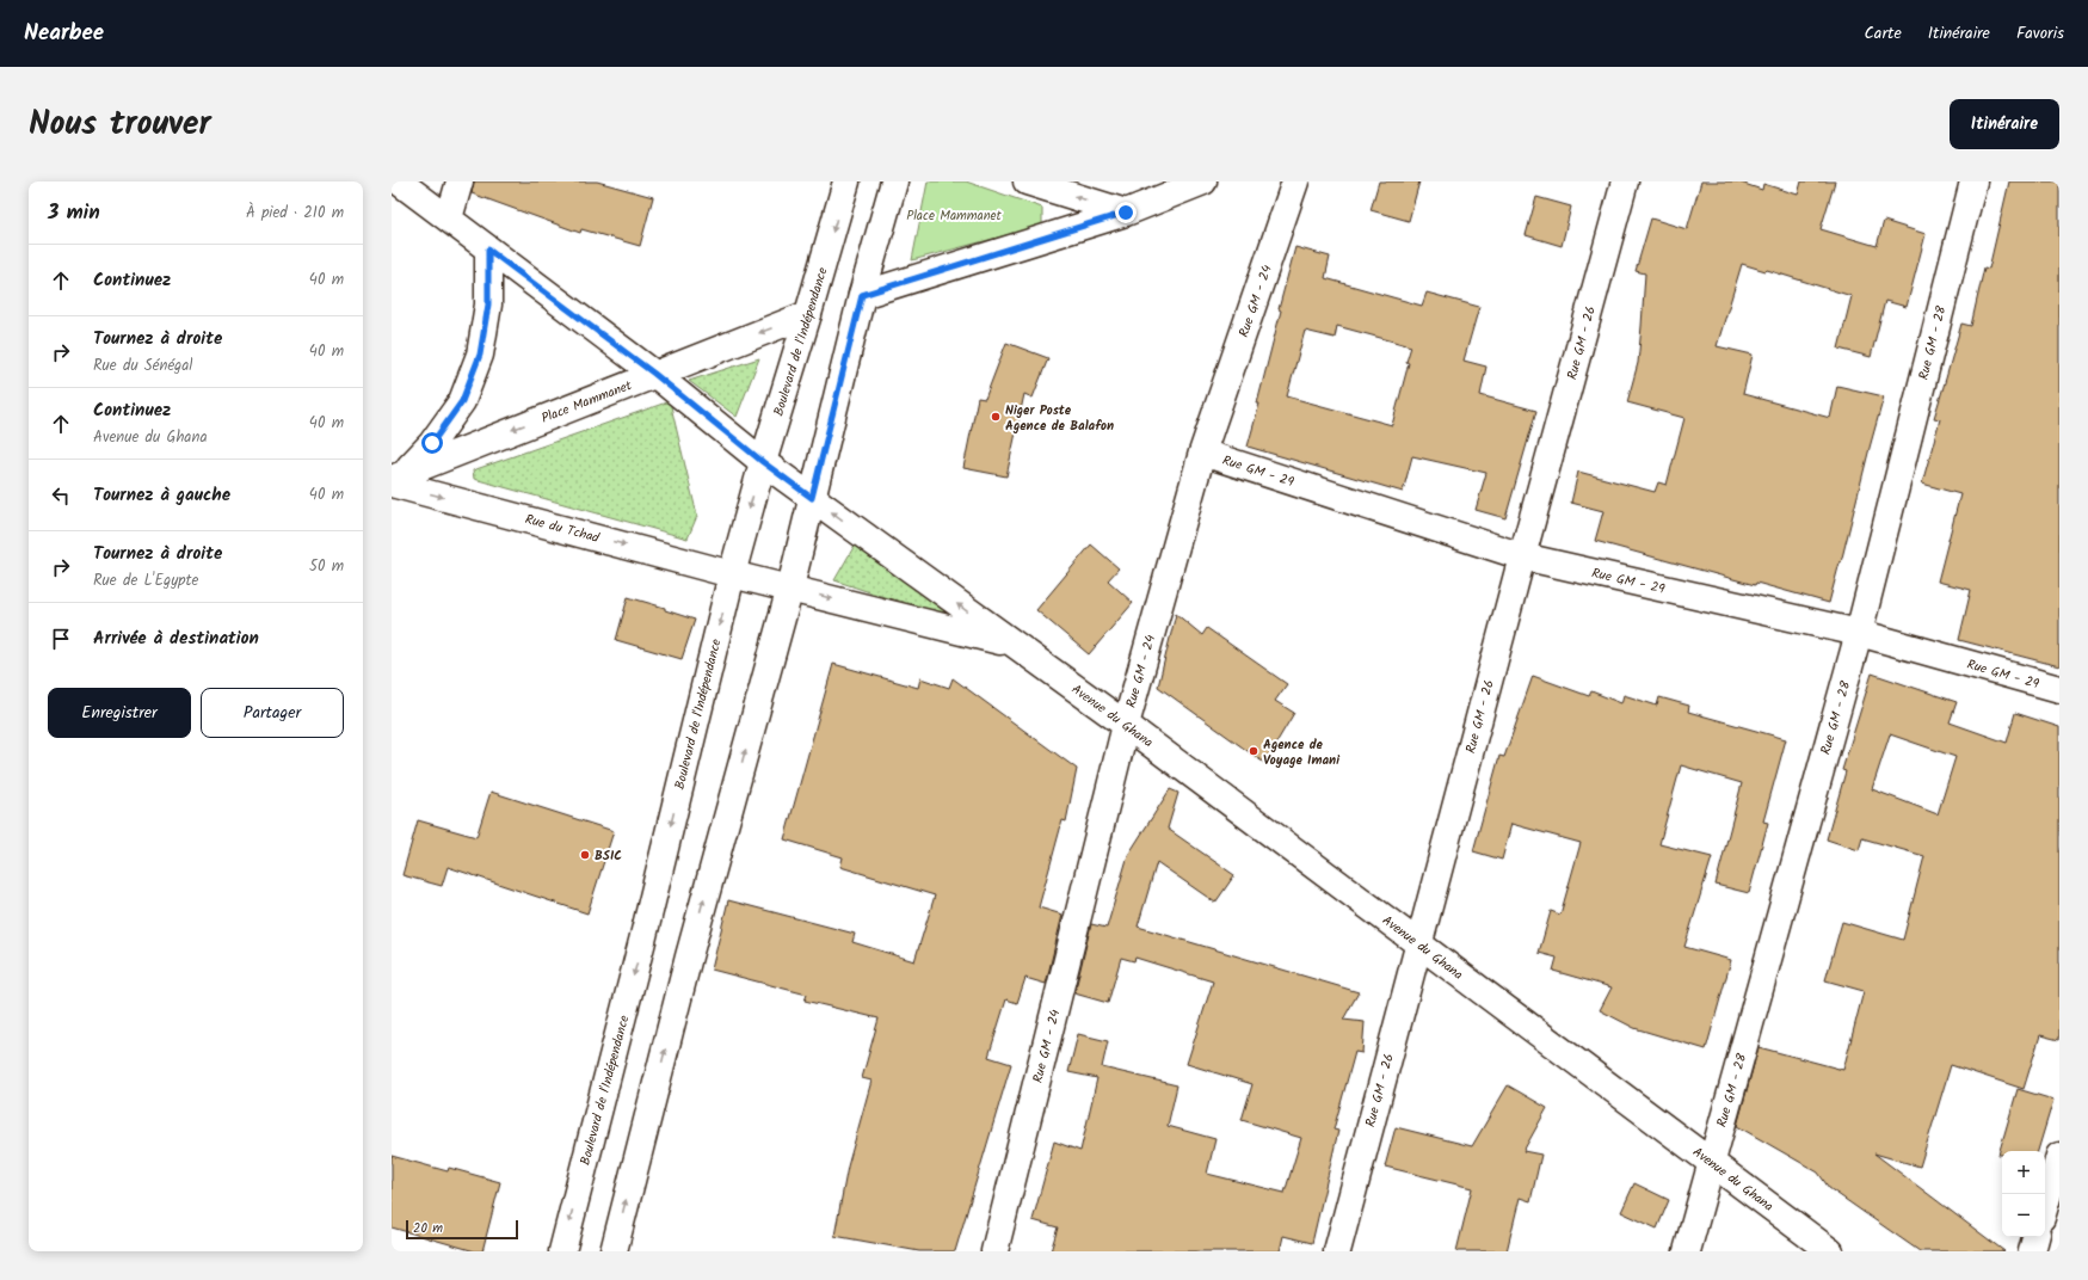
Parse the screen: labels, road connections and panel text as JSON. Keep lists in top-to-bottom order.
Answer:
{
  "streets": {
    "street": [
      "Rue GM - 24",
      "Boulevard de l'Indépendance",
      "Rue GM - 26",
      "Rue GM - 28",
      "Place Mammanet",
      "Rue GM - 29",
      "Rue du Tchad",
      "Avenue du Ghana"
    ]
  },
  "crossings": [
    ["Rue GM - 24", "Rue GM - 29"],
    ["Rue GM - 24", "Avenue du Ghana"],
    ["Boulevard de l'Indépendance", "Place Mammanet"],
    ["Boulevard de l'Indépendance", "Rue du Tchad"],
    ["Boulevard de l'Indépendance", "Avenue du Ghana"],
    ["Rue GM - 26", "Rue GM - 29"],
    ["Rue GM - 26", "Avenue du Ghana"],
    ["Rue GM - 28", "Rue GM - 29"],
    ["Rue GM - 28", "Avenue du Ghana"],
    ["Place Mammanet", "Rue du Tchad"],
    ["Place Mammanet", "Avenue du Ghana"],
    ["Rue du Tchad", "Avenue du Ghana"]
  ],
  "one_way": ["Place Mammanet", "Rue du Tchad"],
  "parks": ["Place Mammanet"],
  "places": ["Niger Poste Agence de Balafon", "Agence de Voyage Imani", "BSIC"],
  "scale_bar": "20 m",
  "page": {
    "header": "Nearbee",
    "nav": ["Carte", "Itinéraire", "Favoris"],
    "title": "Nous trouver",
    "buttons": [
      "Itinéraire",
      ["Enregistrer", "Partager"]
    ],
    "heading": ["3 min", "À pied · 210 m"],
    "list": [
      ["Continuez", "40 m"],
      ["Tournez à droite", "Rue du Sénégal", "40 m"],
      ["Continuez", "Avenue du Ghana", "40 m"],
      ["Tournez à gauche", "40 m"],
      ["Tournez à droite", "Rue de L'Egypte", "50 m"],
      "Arrivée à destination"
    ],
    "map_buttons": ["+", "−"],
    "scale": "20 m"
  }
}
